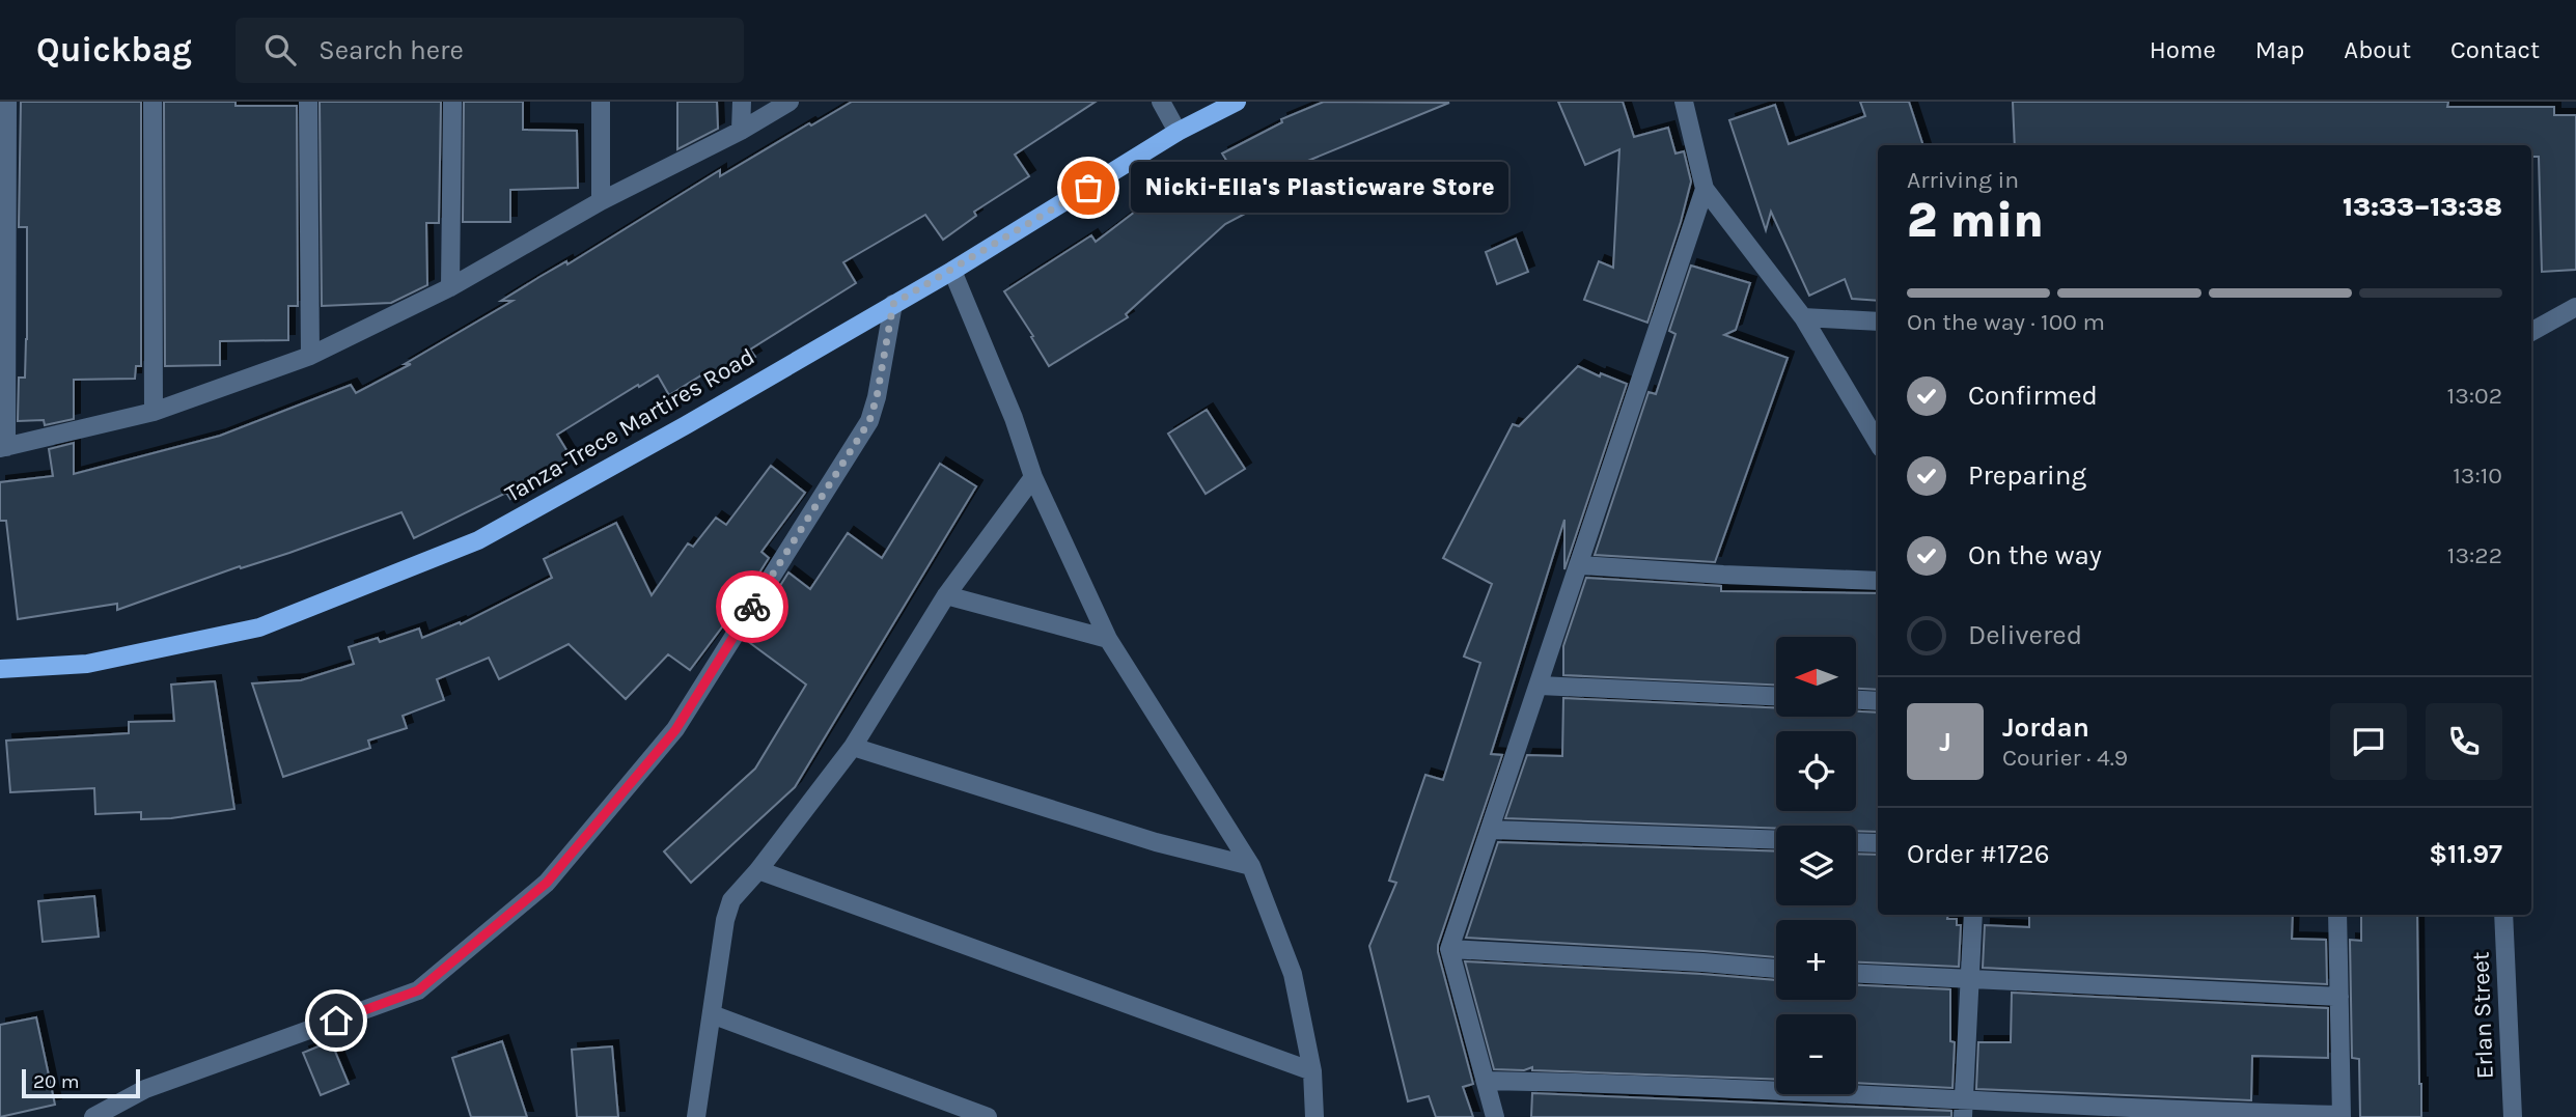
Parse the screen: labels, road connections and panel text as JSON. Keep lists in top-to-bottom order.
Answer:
{
  "streets": {
    "main road": ["Tanza-Trece Martires Road"],
    "street": ["Erlan Street"]
  },
  "places": ["Nicki-Ella's Plasticware Store"],
  "scale_bar": "20 m",
  "north": "left",
  "page": {
    "header": "Quickbag",
    "search": "Search here",
    "nav": [
      "Home",
      "Map",
      "About",
      "Contact"
    ],
    "heading": ["2 min", "Arriving in", "13:33–13:38"],
    "panel": [
      "Jordan",
      "Courier · 4.9",
      "Order #1726",
      "$11.97"
    ],
    "bubble": "Nicki-Ella's Plasticware Store",
    "bar": "On the way · 100 m",
    "list": [
      ["Confirmed", "13:02"],
      ["Preparing", "13:10"],
      ["On the way", "13:22"],
      "Delivered"
    ],
    "map_buttons": ["+", "−"],
    "round": "J",
    "scale": "20 m"
  }
}
